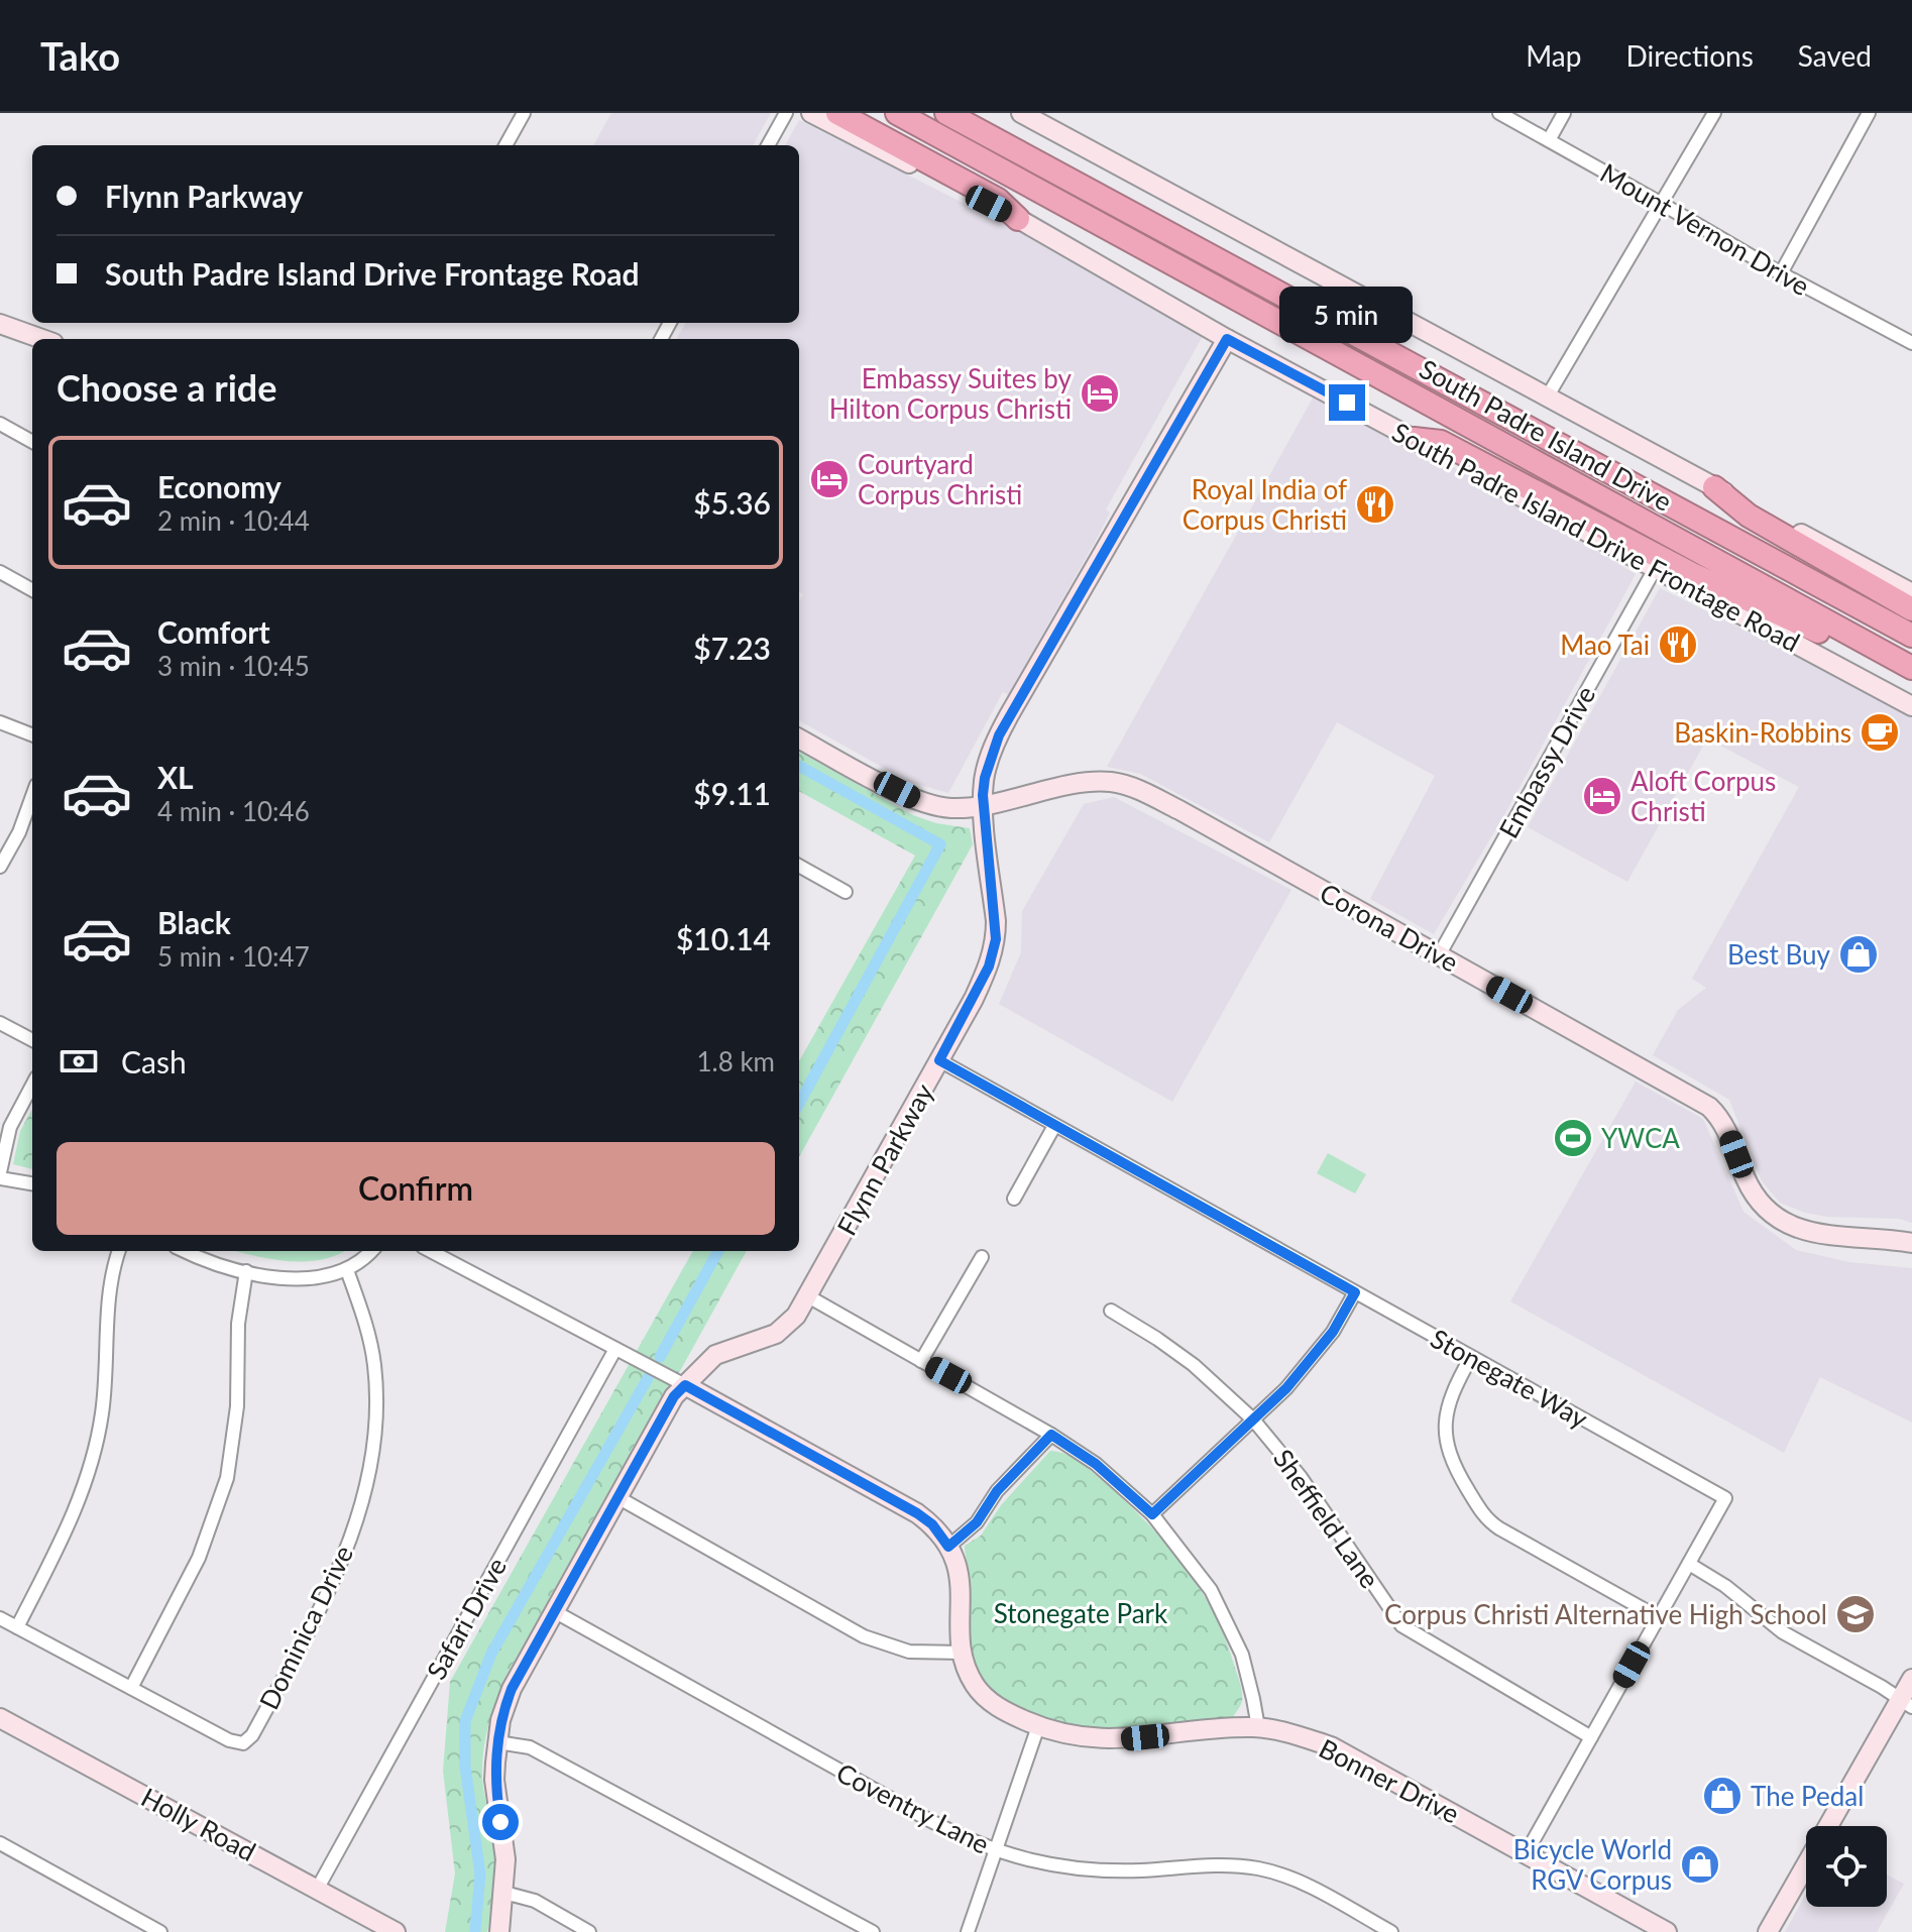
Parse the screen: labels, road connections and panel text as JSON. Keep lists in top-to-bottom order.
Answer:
{
  "streets": {
    "highway": ["South Padre Island Drive"],
    "street": [
      "Mount Vernon Drive",
      "South Padre Island Drive Frontage Road",
      "Embassy Drive",
      "Corona Drive",
      "Flynn Parkway",
      "Stonegate Way",
      "Sheffield Lane",
      "Safari Drive",
      "Dominica Drive",
      "Bonner Drive",
      "Coventry Lane",
      "Holly Road"
    ]
  },
  "crossings": [
    ["South Padre Island Drive Frontage Road", "Embassy Drive"],
    ["South Padre Island Drive Frontage Road", "Flynn Parkway"],
    ["Embassy Drive", "Corona Drive"],
    ["Corona Drive", "Flynn Parkway"],
    ["Flynn Parkway", "Stonegate Way"],
    ["Flynn Parkway", "Bonner Drive"],
    ["Flynn Parkway", "Coventry Lane"],
    ["Stonegate Way", "Sheffield Lane"],
    ["Stonegate Way", "Bonner Drive"],
    ["Safari Drive", "Holly Road"]
  ],
  "parks": ["Stonegate Park"],
  "places": {
    "hotel": ["Embassy Suites by Hilton Corpus Christi", "Courtyard Corpus Christi", "Aloft Corpus Christi"],
    "restaurant": ["Royal India of Corpus Christi", "Mao Tai"],
    "cafe": ["Baskin-Robbins"],
    "shop": ["Best Buy", "The Pedal", "Bicycle World RGV Corpus"],
    "sports": ["YWCA"],
    "school or university": ["Corpus Christi Alternative High School"]
  },
  "page": {
    "header": "Tako",
    "nav": ["Map", "Directions", "Saved"],
    "banner": ["Flynn Parkway", "South Padre Island Drive Frontage Road"],
    "bubble": "5 min",
    "heading": "Choose a ride",
    "list": [
      {
        "name": "Economy",
        "note": "2 min · 10:44",
        "value": "$5.36"
      },
      {
        "name": "Comfort",
        "note": "3 min · 10:45",
        "value": "$7.23"
      },
      {
        "name": "XL",
        "note": "4 min · 10:46",
        "value": "$9.11"
      },
      {
        "name": "Black",
        "note": "5 min · 10:47",
        "value": "$10.14"
      }
    ],
    "pay": ["Cash", "1.8 km"],
    "buttons": "Confirm"
  }
}
